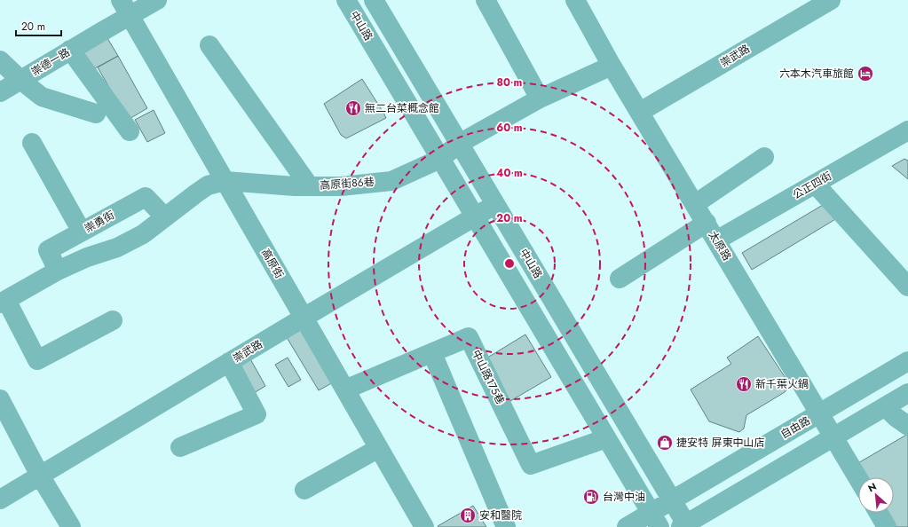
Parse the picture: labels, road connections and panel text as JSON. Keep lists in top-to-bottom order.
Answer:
{
  "streets": {
    "street": [
      "中山路",
      "崇武路",
      "崇德一路",
      "高原街86巷",
      "公正四街",
      "崇勇街",
      "太原路",
      "高原街",
      "中山路175巷",
      "自由路"
    ]
  },
  "crossings": [
    ["中山路", "崇武路"],
    ["中山路", "高原街86巷"],
    ["中山路", "中山路175巷"],
    ["中山路", "自由路"],
    ["崇武路", "太原路"],
    ["崇武路", "高原街"],
    ["崇德一路", "高原街"],
    ["高原街86巷", "太原路"],
    ["高原街86巷", "高原街"],
    ["公正四街", "太原路"],
    ["太原路", "自由路"],
    ["高原街", "中山路175巷"]
  ],
  "places": {
    "hotel": ["六本木汽車旅館"],
    "restaurant": ["無二台菜概念館", "新千葉火鍋"],
    "shop": ["捷安特 屏東中山店"],
    "fuel station": ["台灣中油"],
    "building": ["安和醫院"]
  },
  "scale_bar": "20 m",
  "north": "top left",
  "rings": [
    "80 m",
    "60 m",
    "40 m",
    "20 m"
  ]
}
